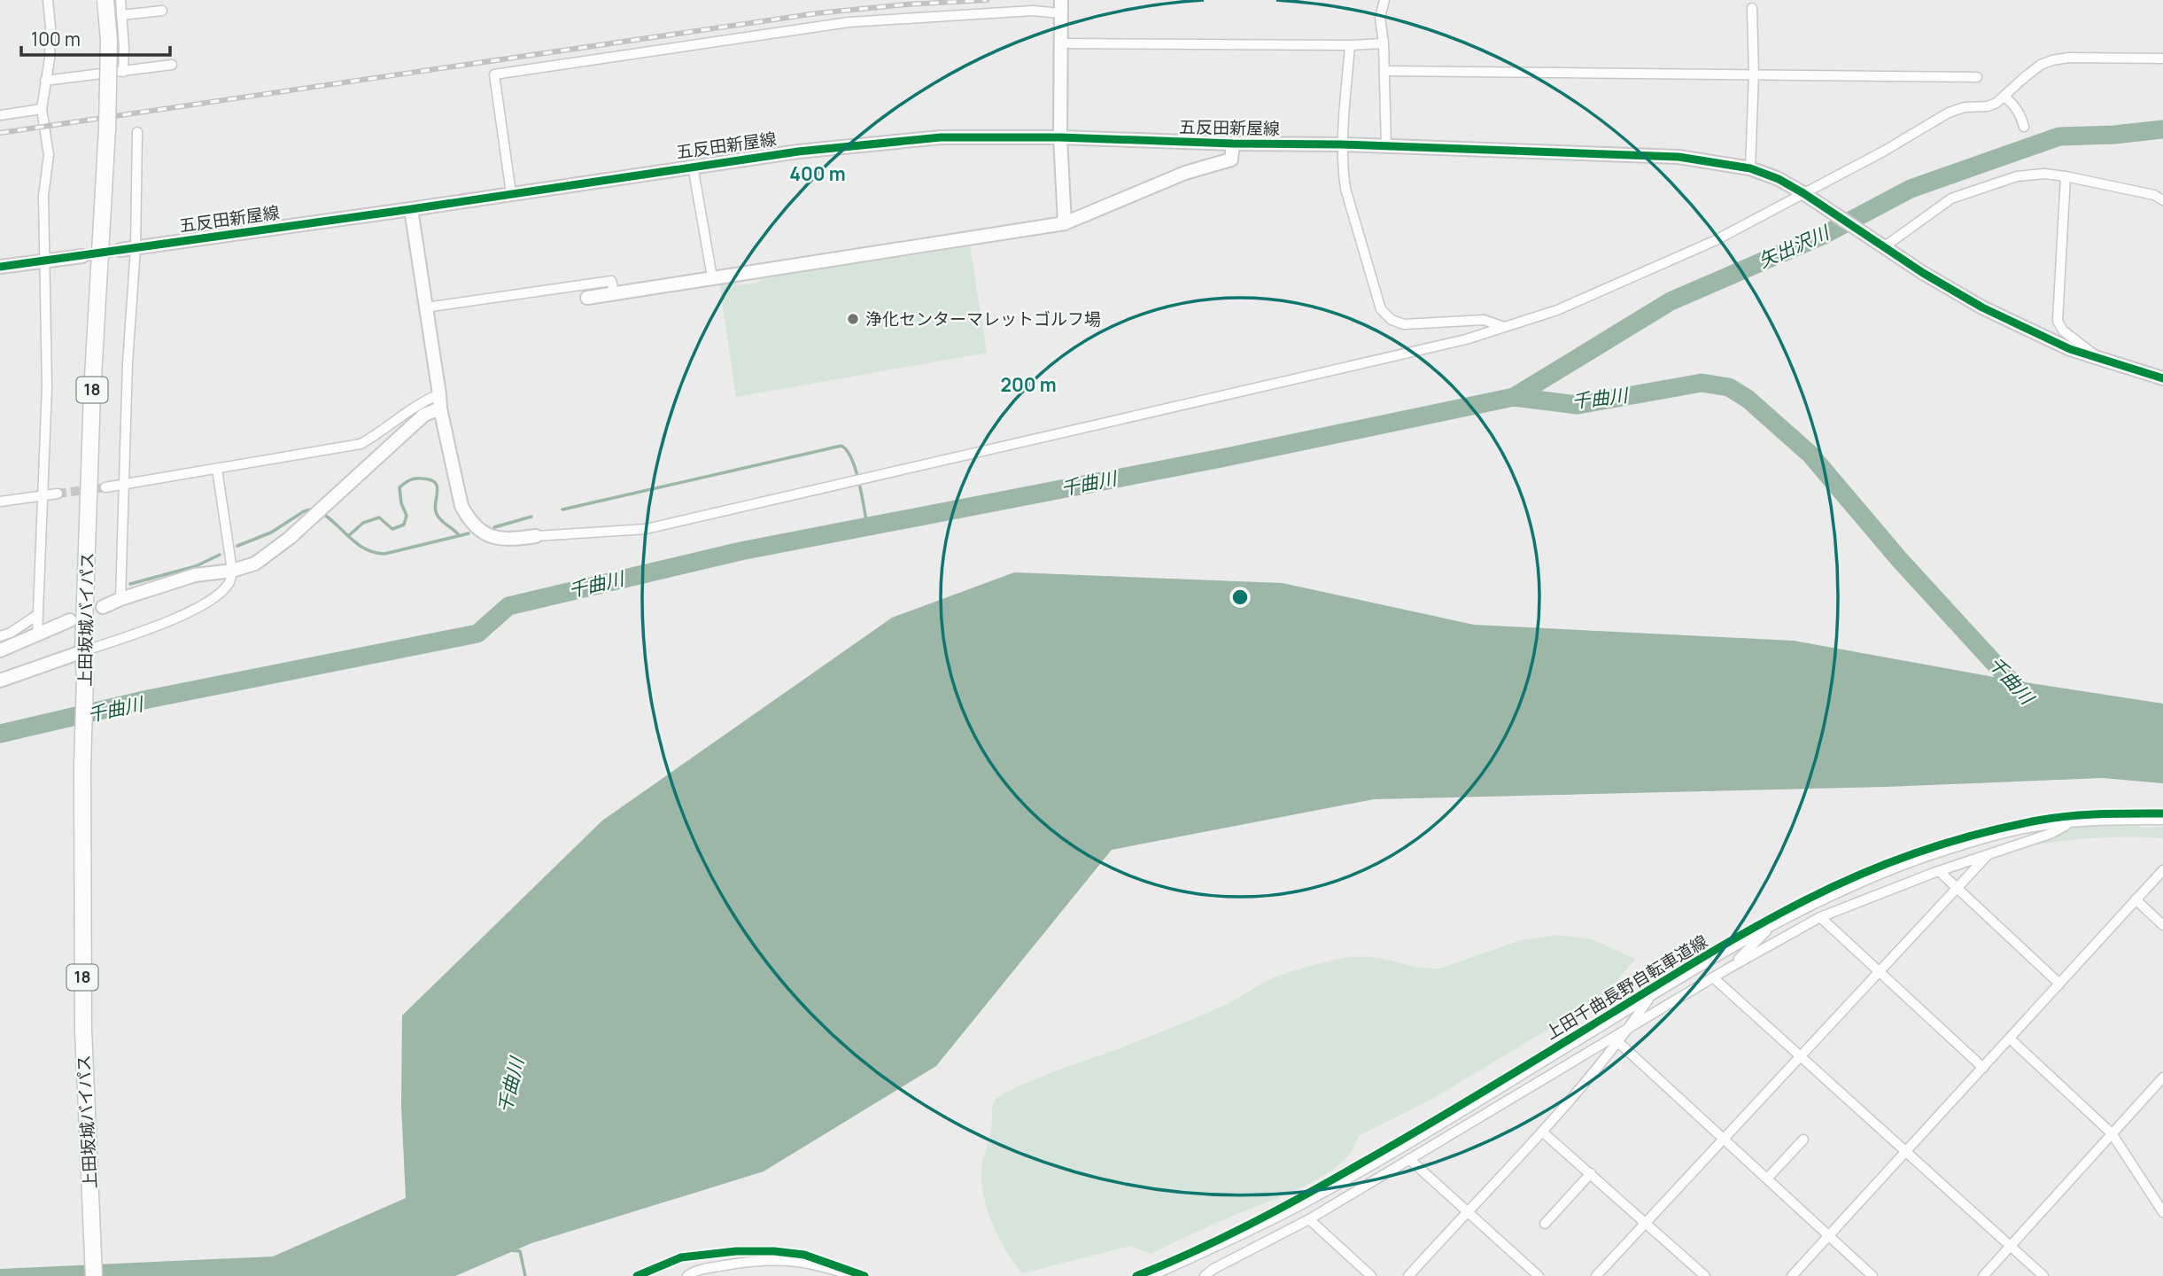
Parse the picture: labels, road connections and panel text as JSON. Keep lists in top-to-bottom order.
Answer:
{
  "streets": {
    "highway": ["18", "上田坂城バイパス"],
    "street": ["五反田新屋線"],
    "cycle path": ["上田千曲長野自転車道線"]
  },
  "water": ["矢出沢川", "千曲川"],
  "places": ["浄化センターマレットゴルフ場"],
  "scale_bar": "100 m",
  "rings": ["400 m", "200 m"]
}
